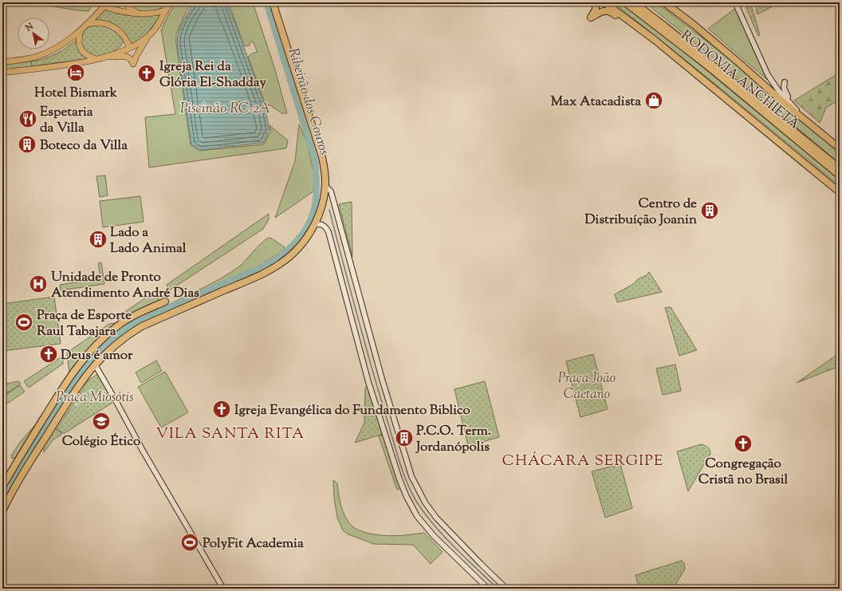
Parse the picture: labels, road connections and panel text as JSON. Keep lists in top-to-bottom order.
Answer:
{
  "streets": {
    "highway": ["RODOVIA ANCHIETA"]
  },
  "districts": ["VILA SANTA RITA", "CHÁCARA SERGIPE"],
  "water": ["Ribeirão dos Couros", "Piscinão RC-2A"],
  "parks": ["Praça João Caetano", "Praça Miosótis"],
  "places": {
    "hotel": ["Hotel Bismark"],
    "church": [
      "Igreja Rei da Glória El-Shadday",
      "Deus é amor",
      "Igreja Evangélica do Fundamento Biblico",
      "Congregação Cristã no Brasil"
    ],
    "shop": ["Max Atacadista"],
    "restaurant": ["Espetaria da Villa"],
    "building": [
      "Boteco da Villa",
      "Centro de Distribuíção Joanin",
      "Lado a Lado Animal",
      "P.C.O. Term. Jordanópolis"
    ],
    "hospital": ["Unidade de Pronto Atendimento André Dias"],
    "sports": ["Praça de Esporte Raul Tabajara", "PolyFit Academia"],
    "school or university": ["Colégio Ético"]
  },
  "north": "top left"
}
